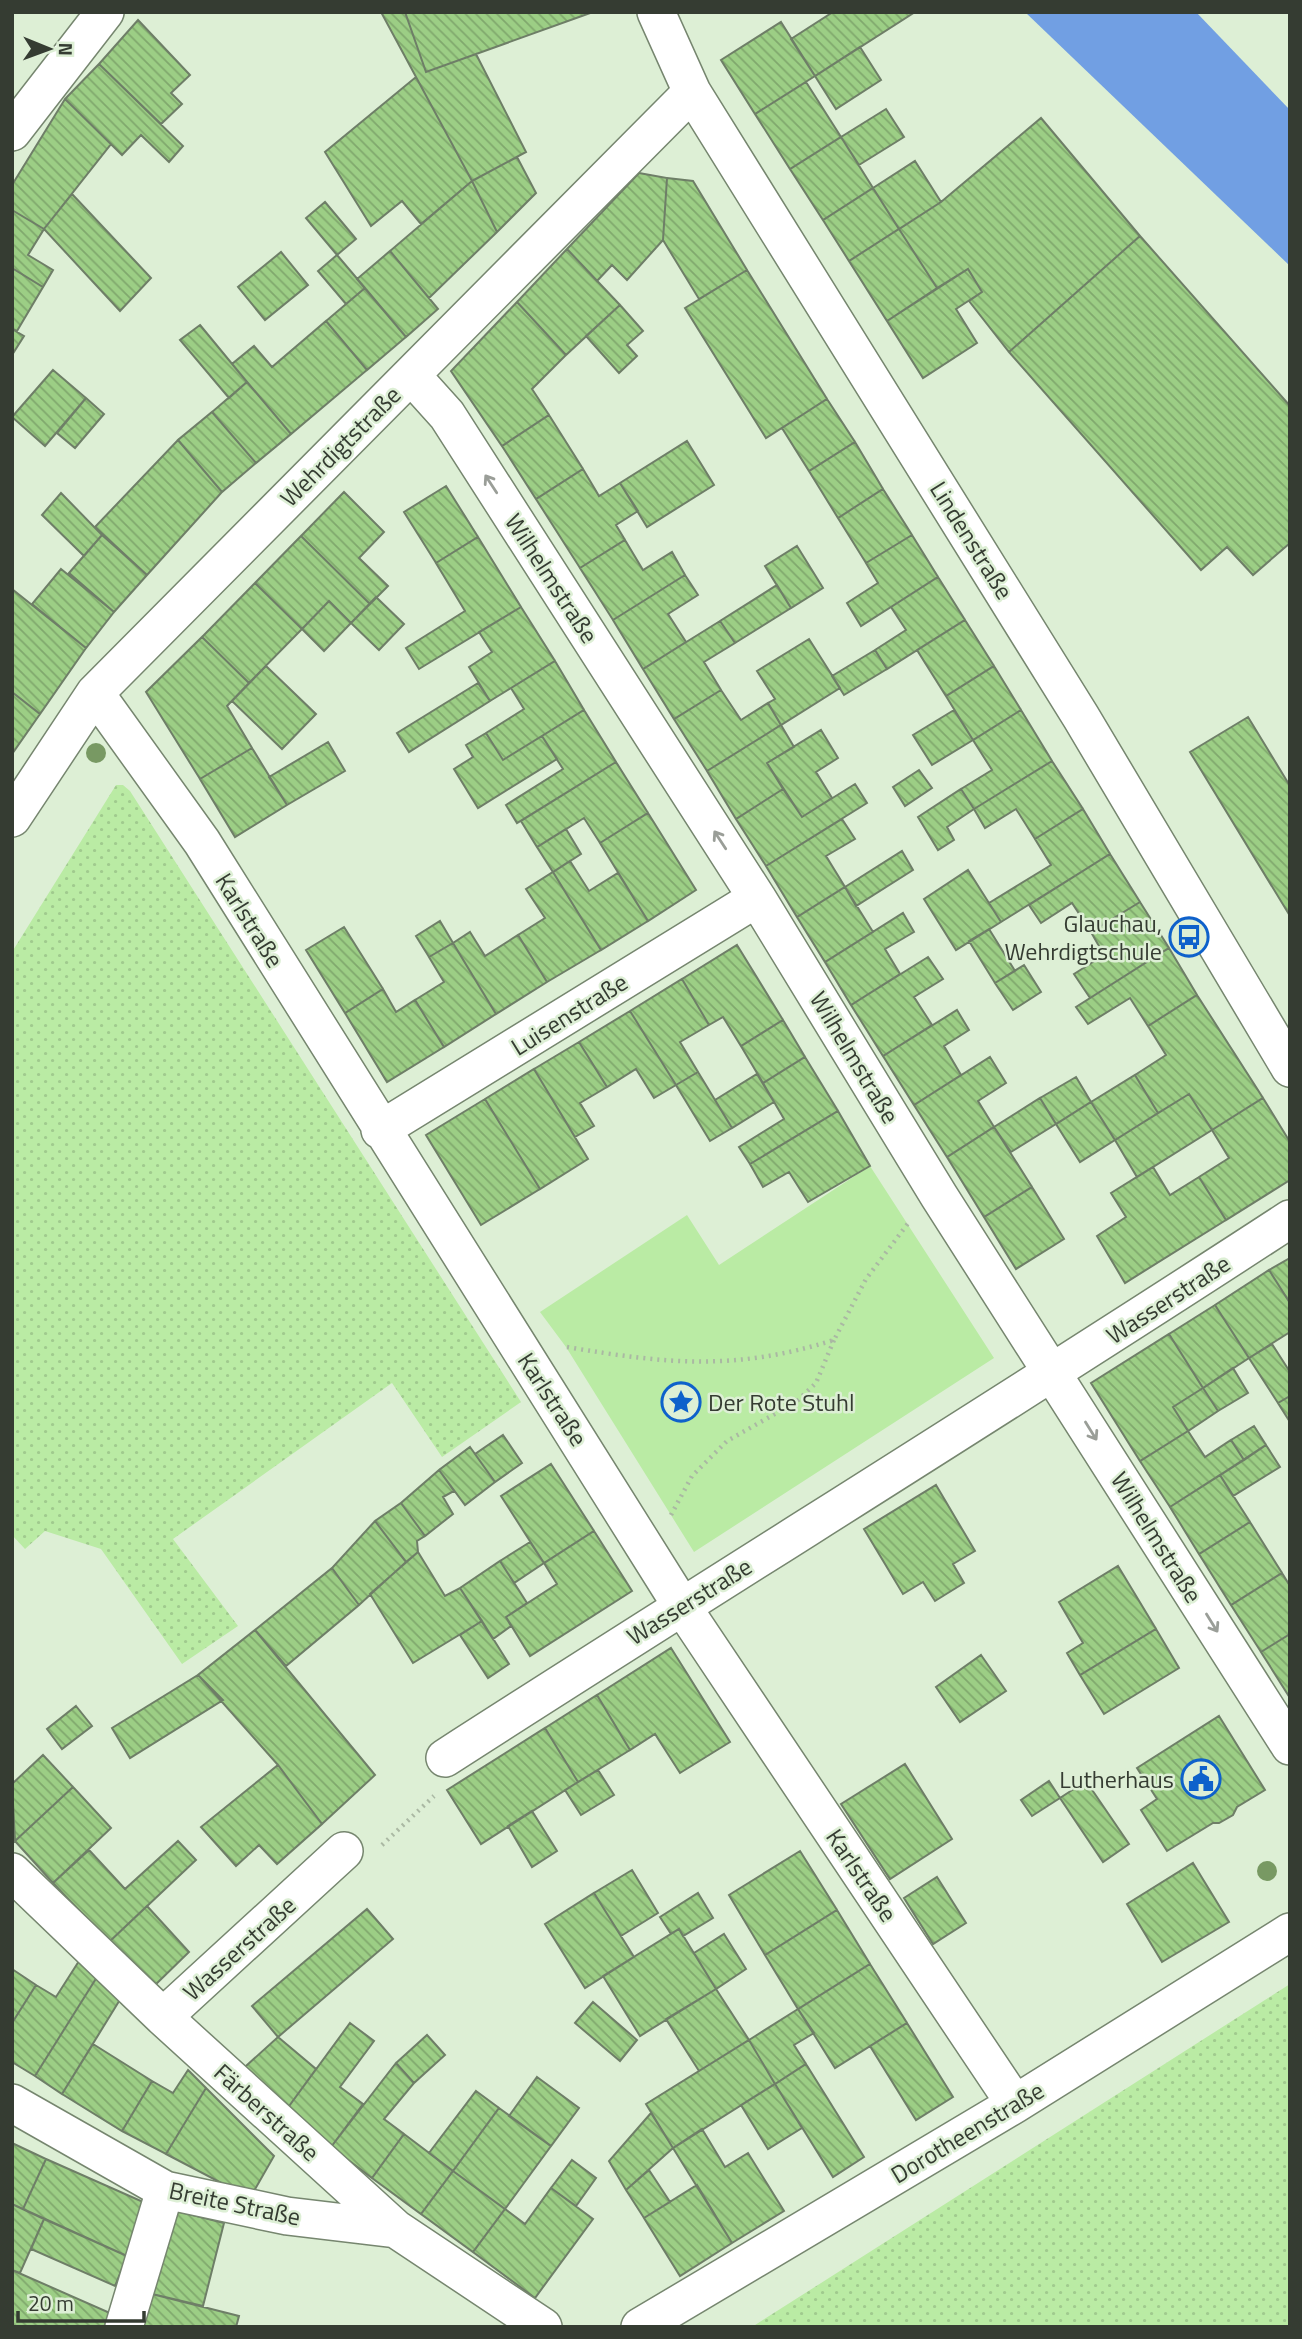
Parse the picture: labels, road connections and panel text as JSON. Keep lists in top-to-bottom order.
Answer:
{
  "streets": {
    "street": [
      "Wehrdigtstraße",
      "Lindenstraße",
      "Wilhelmstraße",
      "Karlstraße",
      "Luisenstraße",
      "Wasserstraße",
      "Färberstraße",
      "Dorotheenstraße",
      "Breite Straße"
    ]
  },
  "crossings": [
    ["Wehrdigtstraße", "Lindenstraße"],
    ["Wehrdigtstraße", "Wilhelmstraße"],
    ["Wehrdigtstraße", "Karlstraße"],
    ["Wilhelmstraße", "Luisenstraße"],
    ["Wilhelmstraße", "Wasserstraße"],
    ["Karlstraße", "Luisenstraße"],
    ["Karlstraße", "Wasserstraße"],
    ["Karlstraße", "Dorotheenstraße"],
    ["Wasserstraße", "Färberstraße"],
    ["Färberstraße", "Breite Straße"]
  ],
  "places": {
    "bus stop": ["Glauchau, Wehrdigtschule"],
    "place": ["Der Rote Stuhl"],
    "public building": ["Lutherhaus"]
  },
  "scale_bar": "20 m",
  "north": "right"
}
